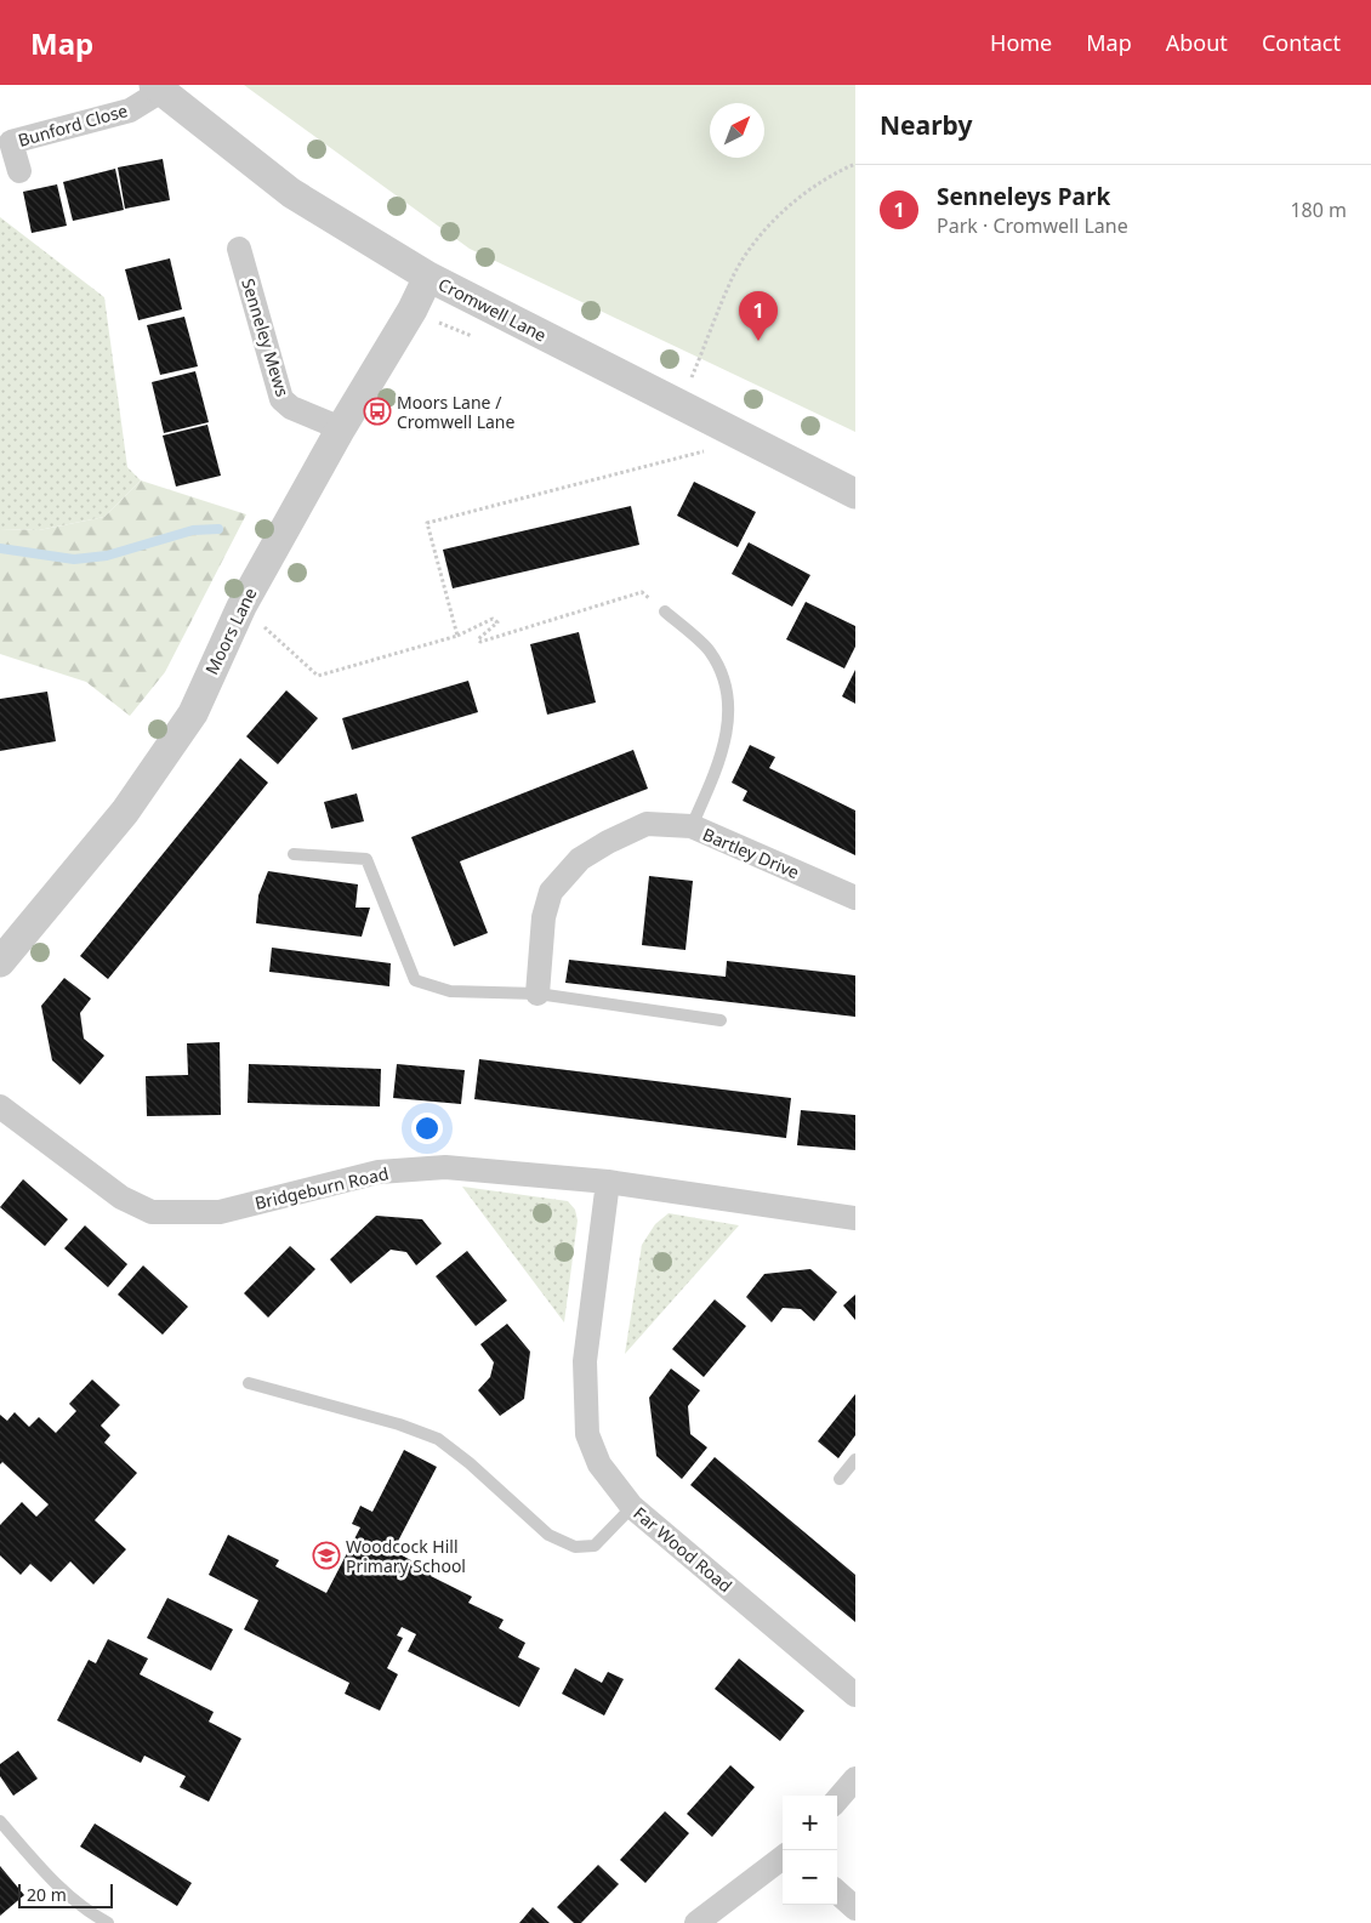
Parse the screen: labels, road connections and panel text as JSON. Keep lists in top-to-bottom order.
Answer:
{
  "streets": {
    "street": [
      "Bunford Close",
      "Cromwell Lane",
      "Senneley Mews",
      "Moors Lane",
      "Bartley Drive",
      "Bridgeburn Road",
      "Far Wood Road"
    ]
  },
  "crossings": [
    ["Bunford Close", "Cromwell Lane"],
    ["Cromwell Lane", "Moors Lane"],
    ["Senneley Mews", "Moors Lane"],
    ["Bridgeburn Road", "Far Wood Road"]
  ],
  "places": {
    "bus stop": ["Moors Lane / Cromwell Lane"],
    "school or university": ["Woodcock Hill Primary School"]
  },
  "scale_bar": "20 m",
  "north": "top right",
  "page": {
    "header": "Map",
    "nav": [
      "Home",
      "Map",
      "About",
      "Contact"
    ],
    "heading": "Nearby",
    "list": [
      {
        "mark": "1",
        "name": "Senneleys Park",
        "note": "Park · Cromwell Lane",
        "value": "180 m"
      }
    ],
    "pins": "1",
    "map_buttons": ["+", "−"],
    "scale": "20 m"
  }
}
